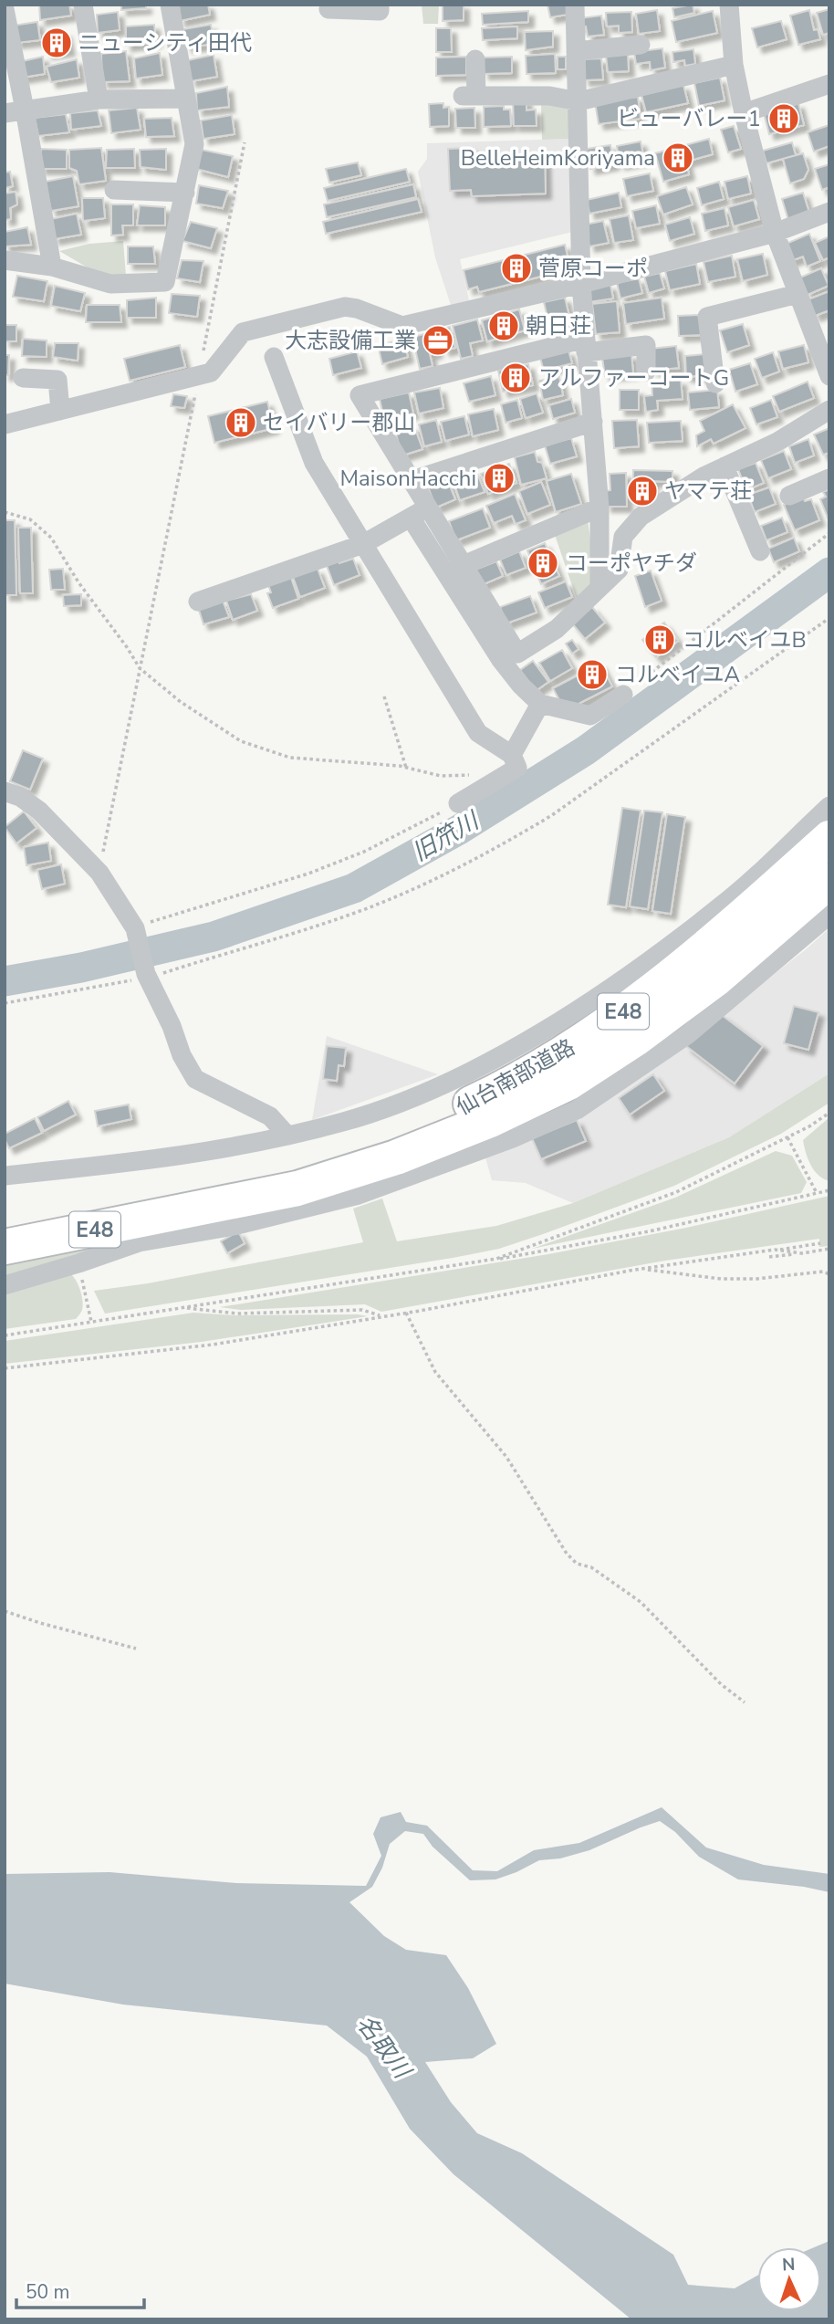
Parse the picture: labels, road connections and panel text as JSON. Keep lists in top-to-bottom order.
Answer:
{
  "streets": {
    "highway": ["E48", "仙台南部道路"]
  },
  "water": ["旧笊川", "名取川"],
  "places": {
    "building": [
      "ニューシティ田代",
      "ビューバレー1",
      "BelleHeimKoriyama",
      "菅原コーポ",
      "朝日荘",
      "アルファーコートG",
      "セイバリー郡山",
      "MaisonHacchi",
      "ヤマテ荘",
      "コーポヤチダ",
      "コルベイユB",
      "コルベイユA"
    ],
    "office": ["大志設備工業"]
  },
  "scale_bar": "50 m",
  "north": "top"
}
